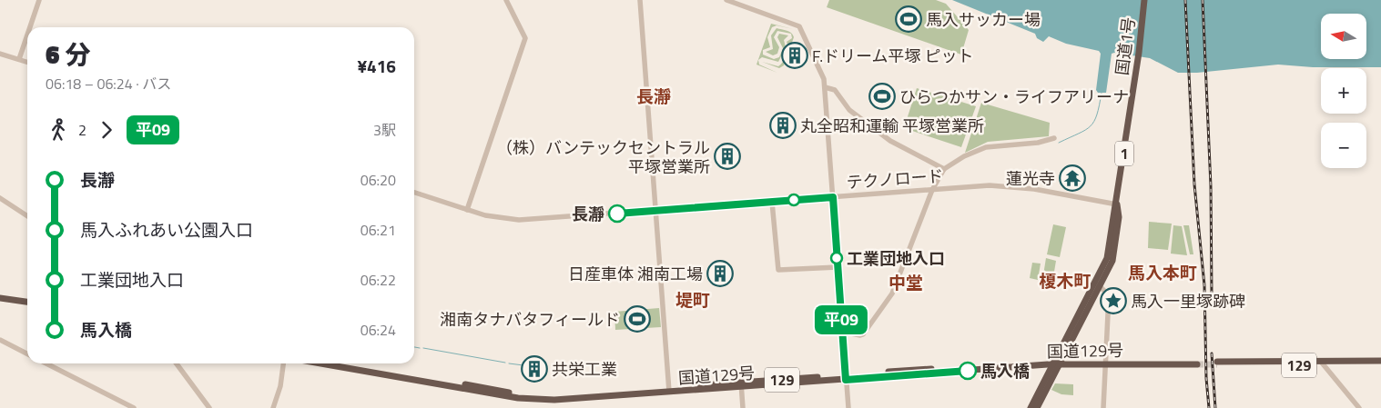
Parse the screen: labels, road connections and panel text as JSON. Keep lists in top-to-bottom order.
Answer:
{
  "streets": {
    "highway": [
      "国道1号",
      "1",
      "国道129号",
      "129"
    ],
    "street": ["テクノロード"]
  },
  "crossings": [
    ["国道1号", "テクノロード"],
    ["国道1号", "国道129号"]
  ],
  "districts": [
    "長瀞",
    "馬入本町",
    "榎木町",
    "中堂",
    "堤町"
  ],
  "places": {
    "sports": ["馬入サッカー場", "ひらつかサン・ライフアリーナ", "湘南タナバタフィールド"],
    "building": [
      "F.ドリーム平塚 ピット",
      "丸全昭和運輸 平塚営業所",
      "（株）バンテックセントラル 平塚営業所",
      "日産車体 湘南工場",
      "共栄工業"
    ],
    "temple": ["蓮光寺"],
    "other": ["長瀞", "工業団地入口", "馬入橋"],
    "place": ["馬入一里塚跡碑"]
  },
  "lines": ["bus line 平09"],
  "north": "left",
  "page": {
    "on_map": "平09",
    "map_buttons": ["+", "−"],
    "heading": ["6 分", "06:18 – 06:24 · バス", "¥416"],
    "legs": ["2", "平09", "3駅"],
    "list": [
      {
        "name": "長瀞",
        "value": "06:20"
      },
      {
        "name": "馬入ふれあい公園入口",
        "value": "06:21"
      },
      {
        "name": "工業団地入口",
        "value": "06:22"
      },
      {
        "name": "馬入橋",
        "value": "06:24"
      }
    ]
  }
}
